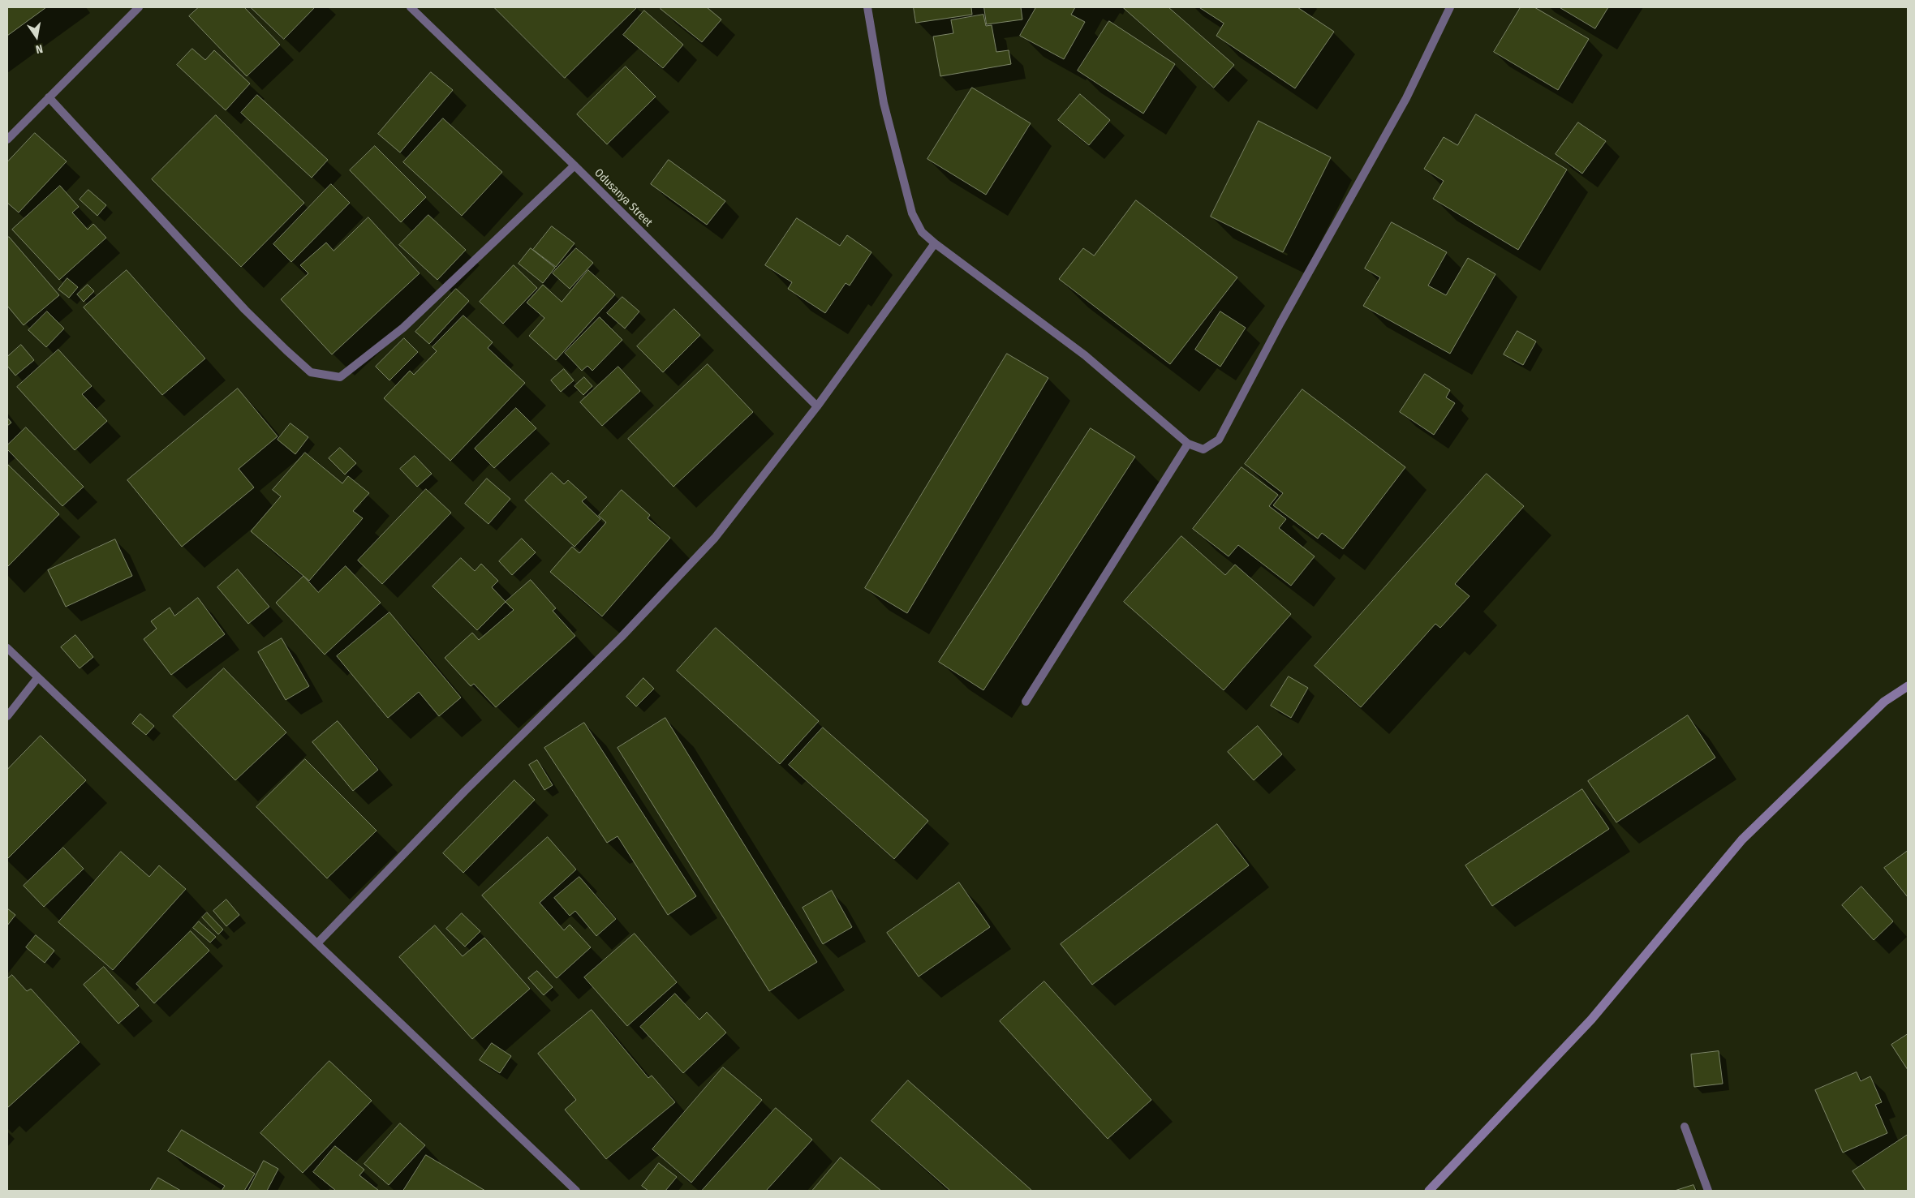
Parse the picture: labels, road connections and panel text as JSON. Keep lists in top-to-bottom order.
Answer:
{
  "streets": {
    "street": ["Odusanya Street"]
  },
  "north": "bottom"
}
